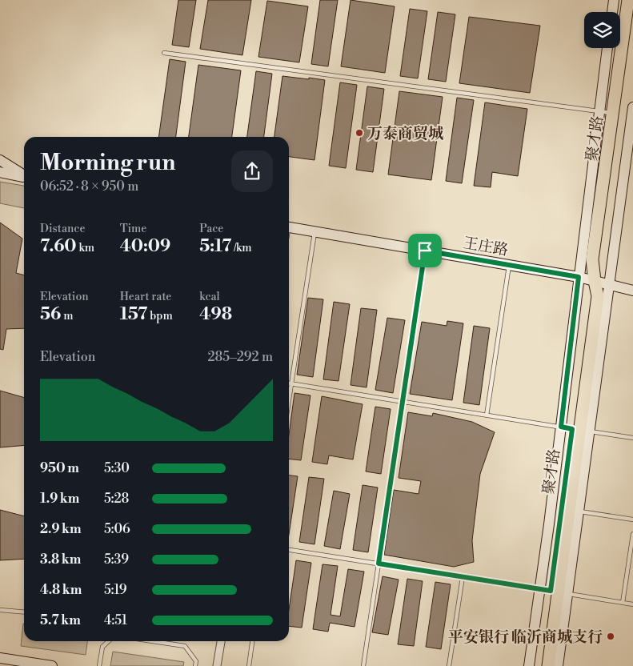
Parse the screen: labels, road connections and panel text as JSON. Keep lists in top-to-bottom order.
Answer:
{
  "streets": {
    "main road": ["聚才路"],
    "street": ["王庄路"]
  },
  "crossings": [
    ["聚才路", "王庄路"]
  ],
  "places": ["万泰商贸城", "平安银行 临沂商城支行"],
  "page": {
    "heading": ["Morning run", "06:52 · 8 × 950 m"],
    "stats": [
      ["Distance", "7.60 km"],
      ["Time", "40:09"],
      ["Pace", "5:17 /km"],
      ["Elevation", "56 m"],
      ["Heart rate", "157 bpm"],
      ["kcal", "498"]
    ],
    "chart": ["Elevation", "285–292 m"],
    "list": [
      {
        "name": "950 m",
        "note": "5:30"
      },
      {
        "name": "1.9 km",
        "note": "5:28"
      },
      {
        "name": "2.9 km",
        "note": "5:06"
      },
      {
        "name": "3.8 km",
        "note": "5:39"
      },
      {
        "name": "4.8 km",
        "note": "5:19"
      },
      {
        "name": "5.7 km",
        "note": "4:51"
      }
    ]
  }
}
